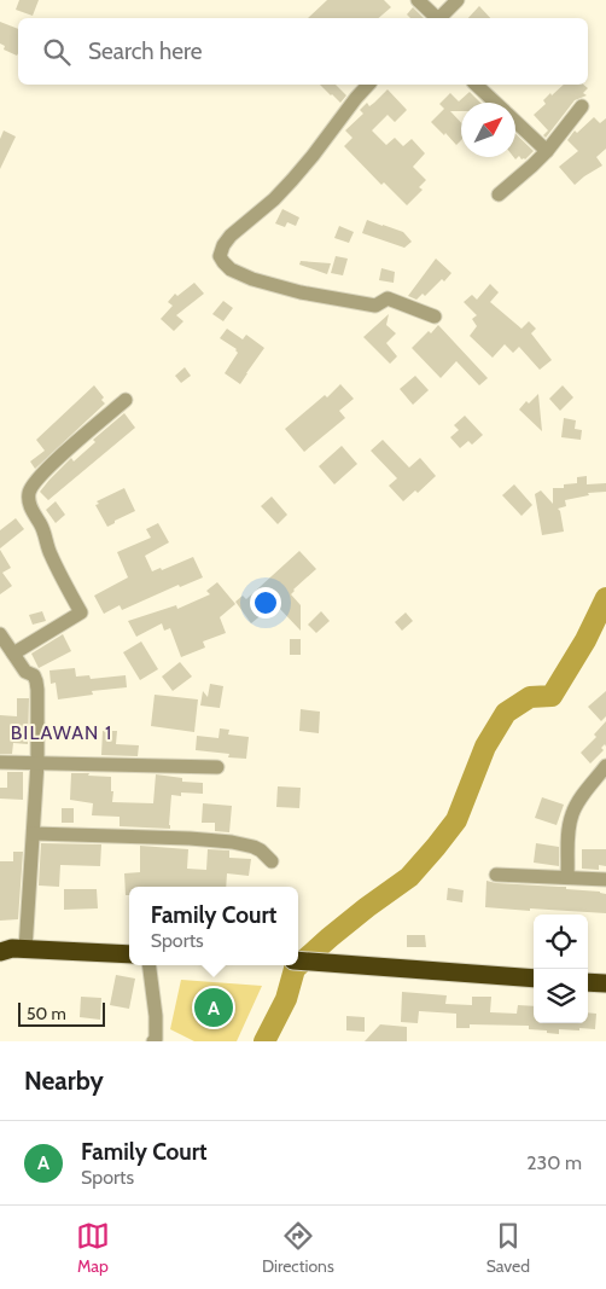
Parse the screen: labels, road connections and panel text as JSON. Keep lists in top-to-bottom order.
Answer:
{
  "districts": ["BILAWAN 1"],
  "scale_bar": "50 m",
  "north": "top right",
  "page": {
    "search": "Search here",
    "popup": ["Family Court", "Sports"],
    "pins": "A",
    "scale": "50 m",
    "heading": "Nearby",
    "list": [
      {
        "mark": "A",
        "name": "Family Court",
        "note": "Sports",
        "value": "230 m"
      }
    ],
    "nav": ["Map", "Directions", "Saved"]
  }
}
